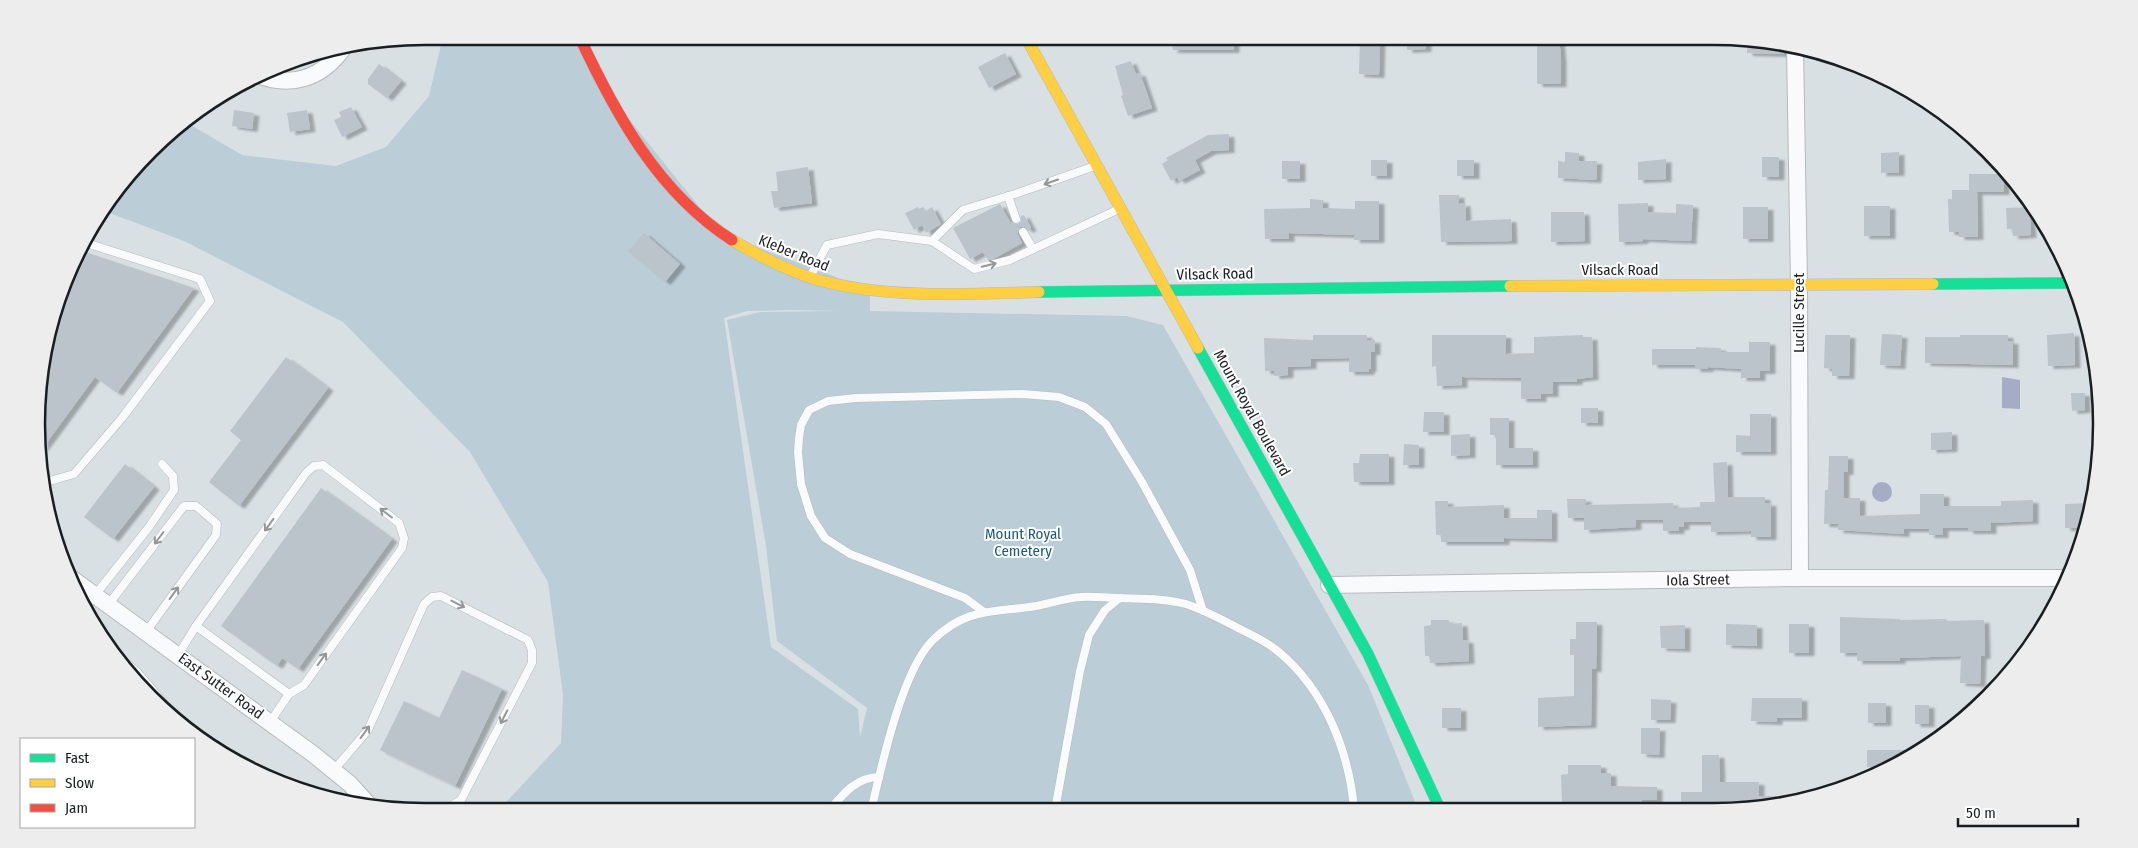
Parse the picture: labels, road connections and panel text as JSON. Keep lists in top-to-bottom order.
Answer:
{
  "streets": {
    "street": [
      "Kleber Road",
      "Vilsack Road",
      "Lucille Street",
      "Mount Royal Boulevard",
      "Iola Street",
      "East Sutter Road"
    ]
  },
  "crossings": [
    ["Kleber Road", "Vilsack Road"],
    ["Kleber Road", "Mount Royal Boulevard"],
    ["Vilsack Road", "Lucille Street"],
    ["Vilsack Road", "Mount Royal Boulevard"],
    ["Lucille Street", "Iola Street"],
    ["Mount Royal Boulevard", "Iola Street"]
  ],
  "parks": ["Mount Royal Cemetery"],
  "legend": ["Fast", "Slow", "Jam"],
  "scale_bar": "50 m"
}
